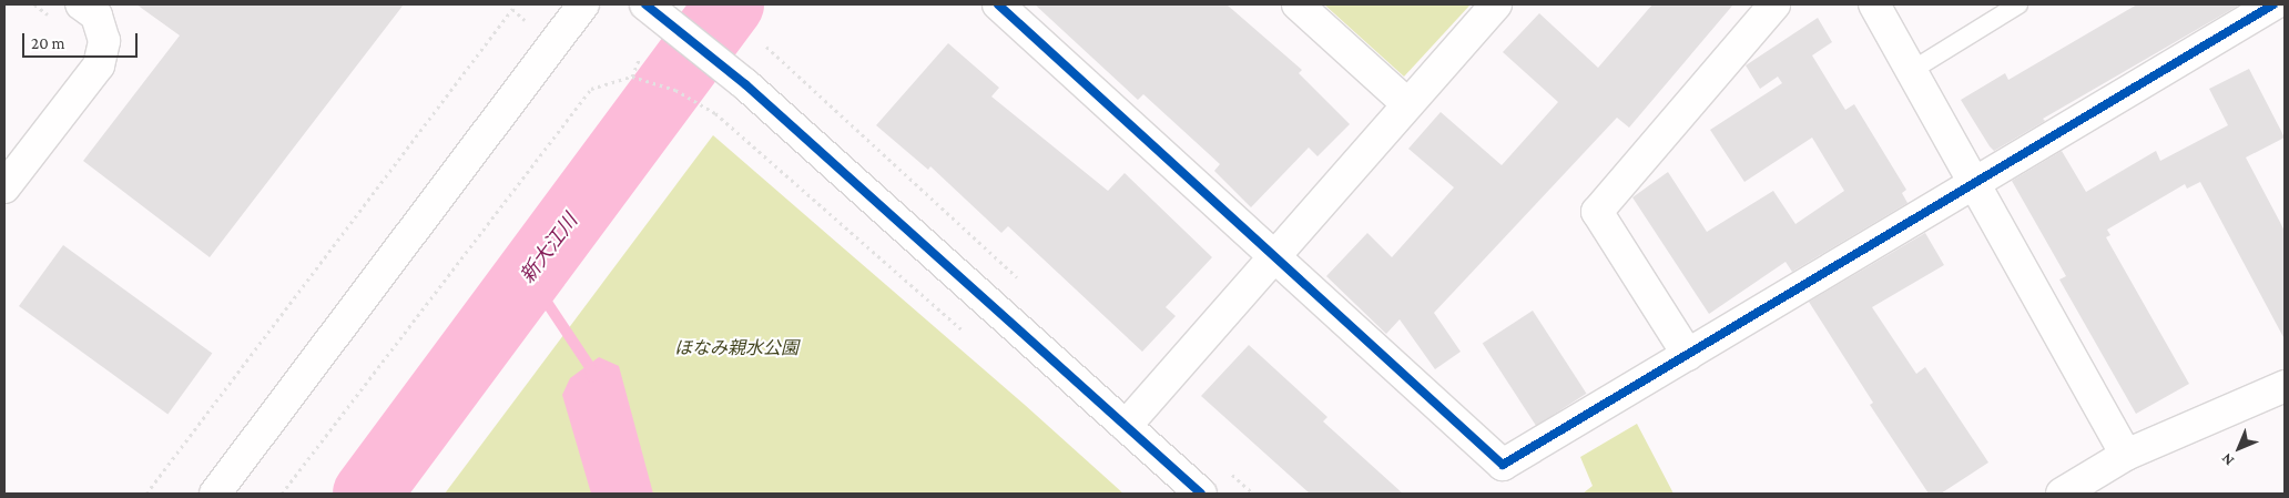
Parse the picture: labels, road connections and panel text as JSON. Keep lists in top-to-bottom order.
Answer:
{
  "water": ["新大江川"],
  "parks": ["ほなみ親水公園"],
  "scale_bar": "20 m",
  "north": "bottom left"
}
